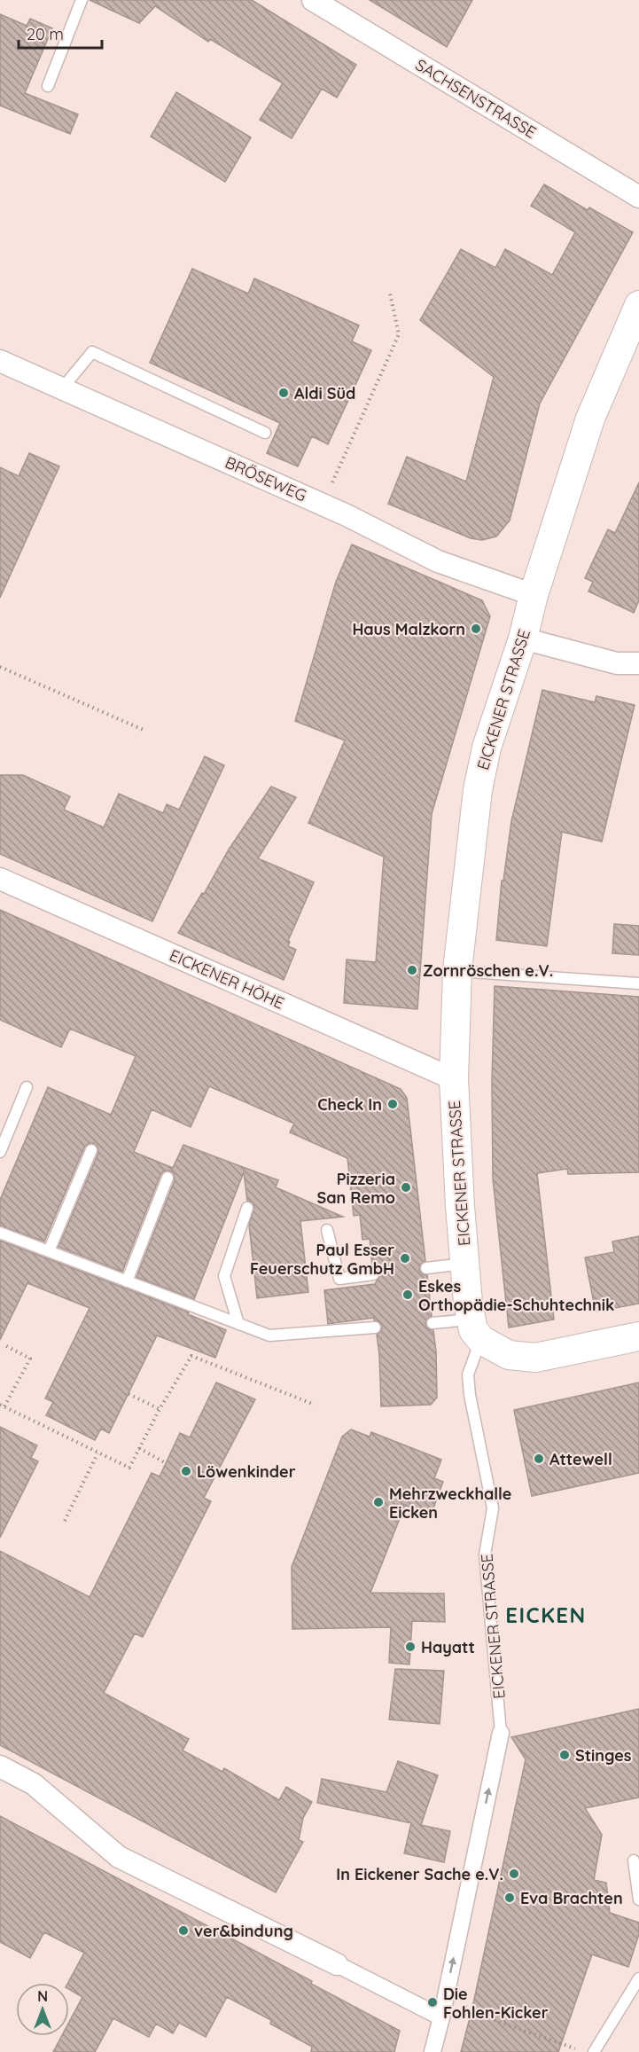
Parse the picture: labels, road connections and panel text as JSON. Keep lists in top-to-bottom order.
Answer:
{
  "streets": {
    "street": [
      "SACHSENSTRASSE",
      "BRÖSEWEG",
      "EICKENER STRASSE",
      "EICKENER HÖHE"
    ]
  },
  "crossings": [
    ["BRÖSEWEG", "EICKENER STRASSE"],
    ["EICKENER STRASSE", "EICKENER HÖHE"]
  ],
  "districts": ["EICKEN"],
  "places": [
    "Aldi Süd",
    "Haus Malzkorn",
    "Zornröschen e.V.",
    "Check In",
    "Pizzeria San Remo",
    "Paul Esser Feuerschutz GmbH",
    "Eskes Orthopädie-Schuhtechnik",
    "Attewell",
    "Löwenkinder",
    "Mehrzweckhalle Eicken",
    "Hayatt",
    "Stinges",
    "In Eickener Sache e.V.",
    "Eva Brachten",
    "ver&bindung",
    "Die Fohlen-Kicker"
  ],
  "scale_bar": "20 m",
  "north": "top"
}
